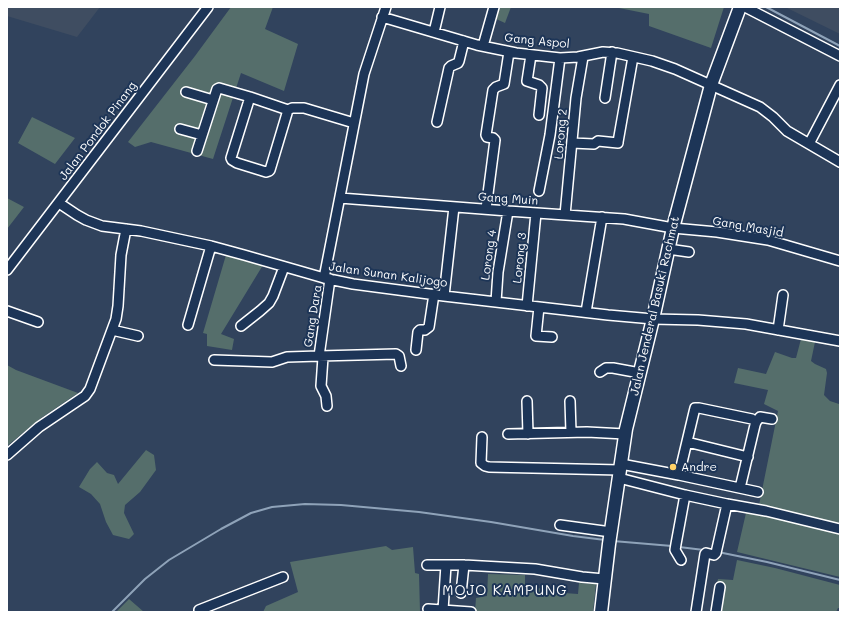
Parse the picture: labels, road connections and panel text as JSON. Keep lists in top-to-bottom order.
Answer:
{
  "streets": {
    "main road": ["Jalan Jenderal Basuki Rachmat"],
    "street": [
      "Gang Aspol",
      "Jalan Pondok Pinang",
      "Lorong 2",
      "Gang Muin",
      "Gang Masjid",
      "Lorong 4",
      "Lorong 3",
      "Jalan Sunan Kalijogo",
      "Gang Dara"
    ]
  },
  "crossings": [
    ["Gang Aspol", "Lorong 2"],
    ["Gang Aspol", "Jalan Jenderal Basuki Rachmat"],
    ["Gang Aspol", "Gang Dara"],
    ["Jalan Pondok Pinang", "Jalan Sunan Kalijogo"],
    ["Lorong 2", "Gang Muin"],
    ["Gang Muin", "Gang Masjid"],
    ["Gang Muin", "Lorong 4"],
    ["Gang Muin", "Lorong 3"],
    ["Gang Muin", "Jalan Jenderal Basuki Rachmat"],
    ["Gang Muin", "Gang Dara"],
    ["Gang Masjid", "Jalan Jenderal Basuki Rachmat"],
    ["Lorong 4", "Jalan Sunan Kalijogo"],
    ["Lorong 3", "Jalan Sunan Kalijogo"],
    ["Jalan Sunan Kalijogo", "Jalan Jenderal Basuki Rachmat"],
    ["Jalan Sunan Kalijogo", "Gang Dara"]
  ],
  "districts": ["MOJO KAMPUNG"],
  "places": ["Andre"]
}
